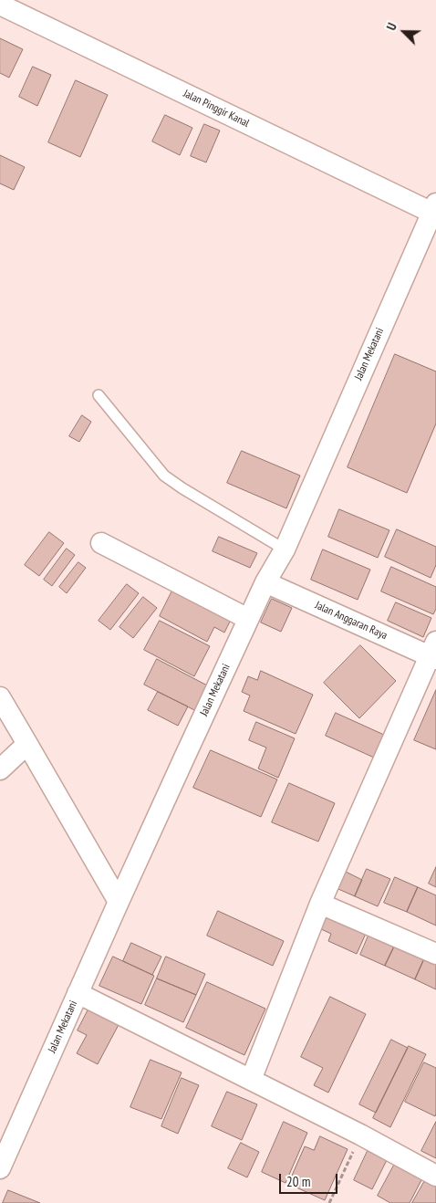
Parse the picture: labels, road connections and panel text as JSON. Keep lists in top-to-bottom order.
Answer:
{
  "streets": {
    "street": ["Jalan Pinggir Kanal", "Jalan Mekatani", "Jalan Anggaran Raya"]
  },
  "crossings": [
    ["Jalan Pinggir Kanal", "Jalan Mekatani"],
    ["Jalan Mekatani", "Jalan Anggaran Raya"]
  ],
  "scale_bar": "20 m",
  "north": "top left"
}
